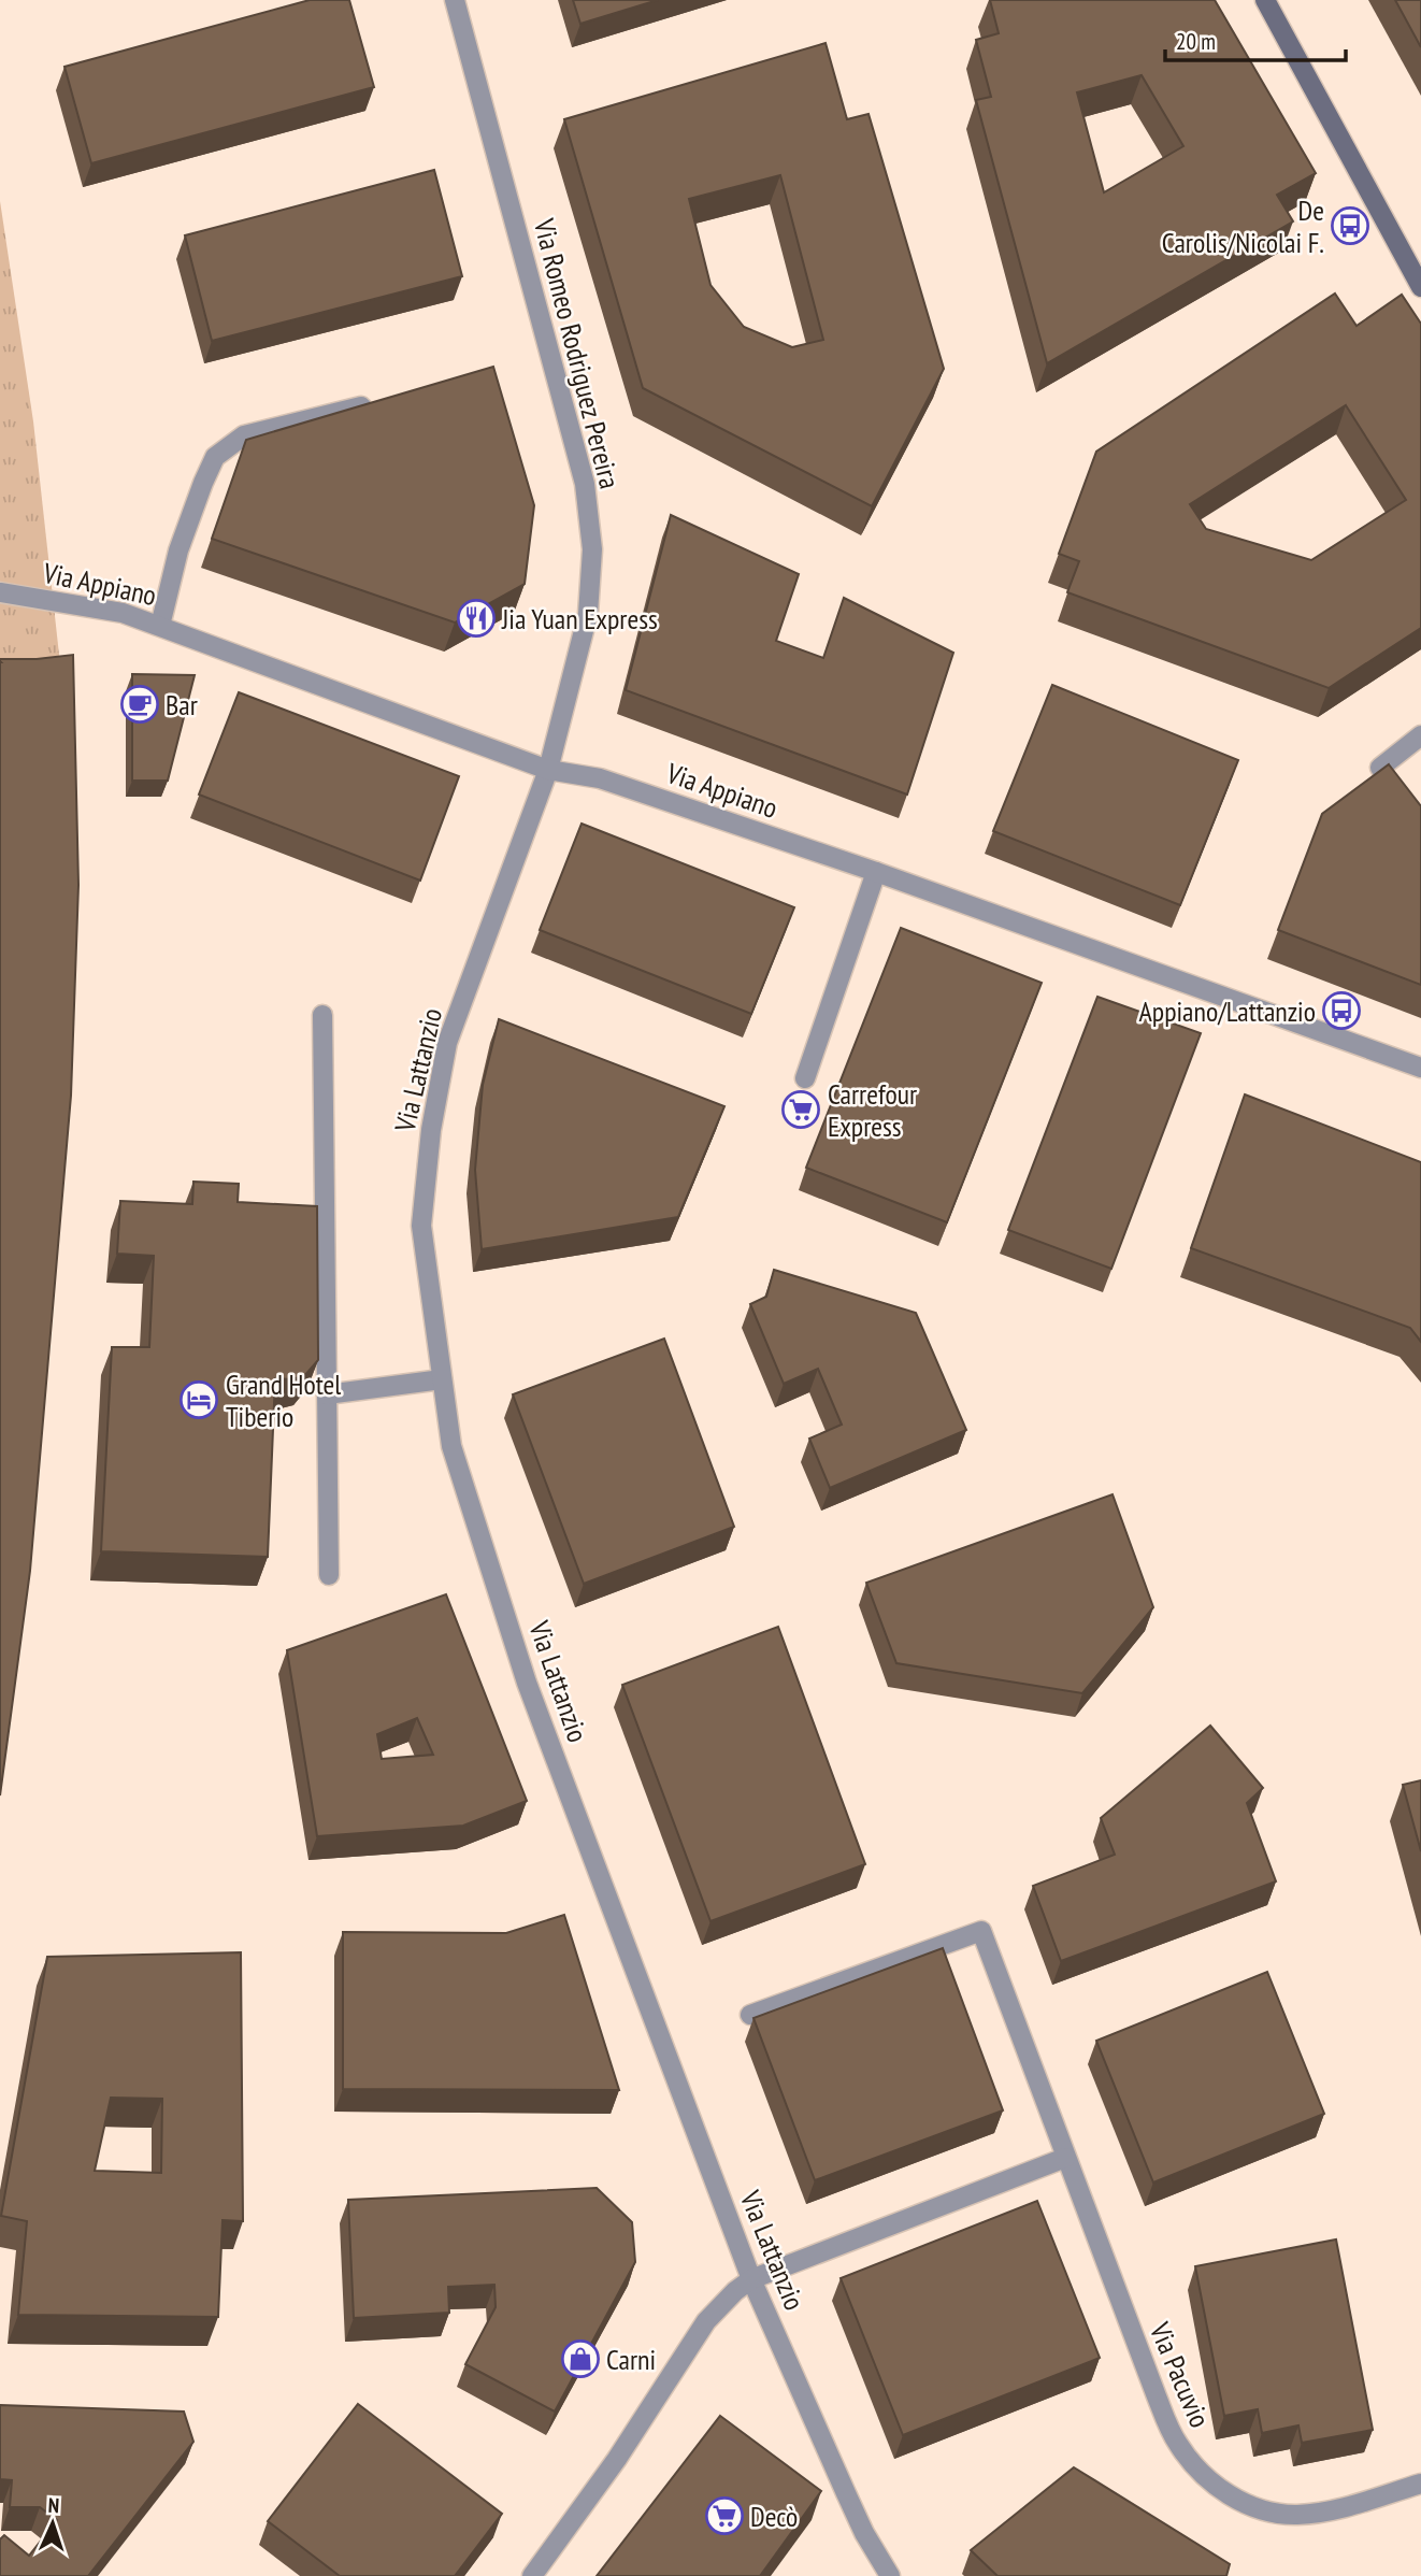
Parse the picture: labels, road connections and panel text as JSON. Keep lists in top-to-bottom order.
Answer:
{
  "streets": {
    "street": [
      "Via Romeo Rodriguez Pereira",
      "Via Appiano",
      "Via Lattanzio",
      "Via Pacuvio"
    ]
  },
  "crossings": [
    ["Via Romeo Rodriguez Pereira", "Via Appiano"],
    ["Via Romeo Rodriguez Pereira", "Via Lattanzio"],
    ["Via Appiano", "Via Lattanzio"]
  ],
  "places": {
    "bus stop": ["De Carolis/Nicolai F.", "Appiano/Lattanzio"],
    "restaurant": ["Jia Yuan Express"],
    "cafe": ["Bar"],
    "supermarket": ["Carrefour Express", "Decò"],
    "hotel": ["Grand Hotel Tiberio"],
    "shop": ["Carni"]
  },
  "scale_bar": "20 m",
  "north": "top"
}
